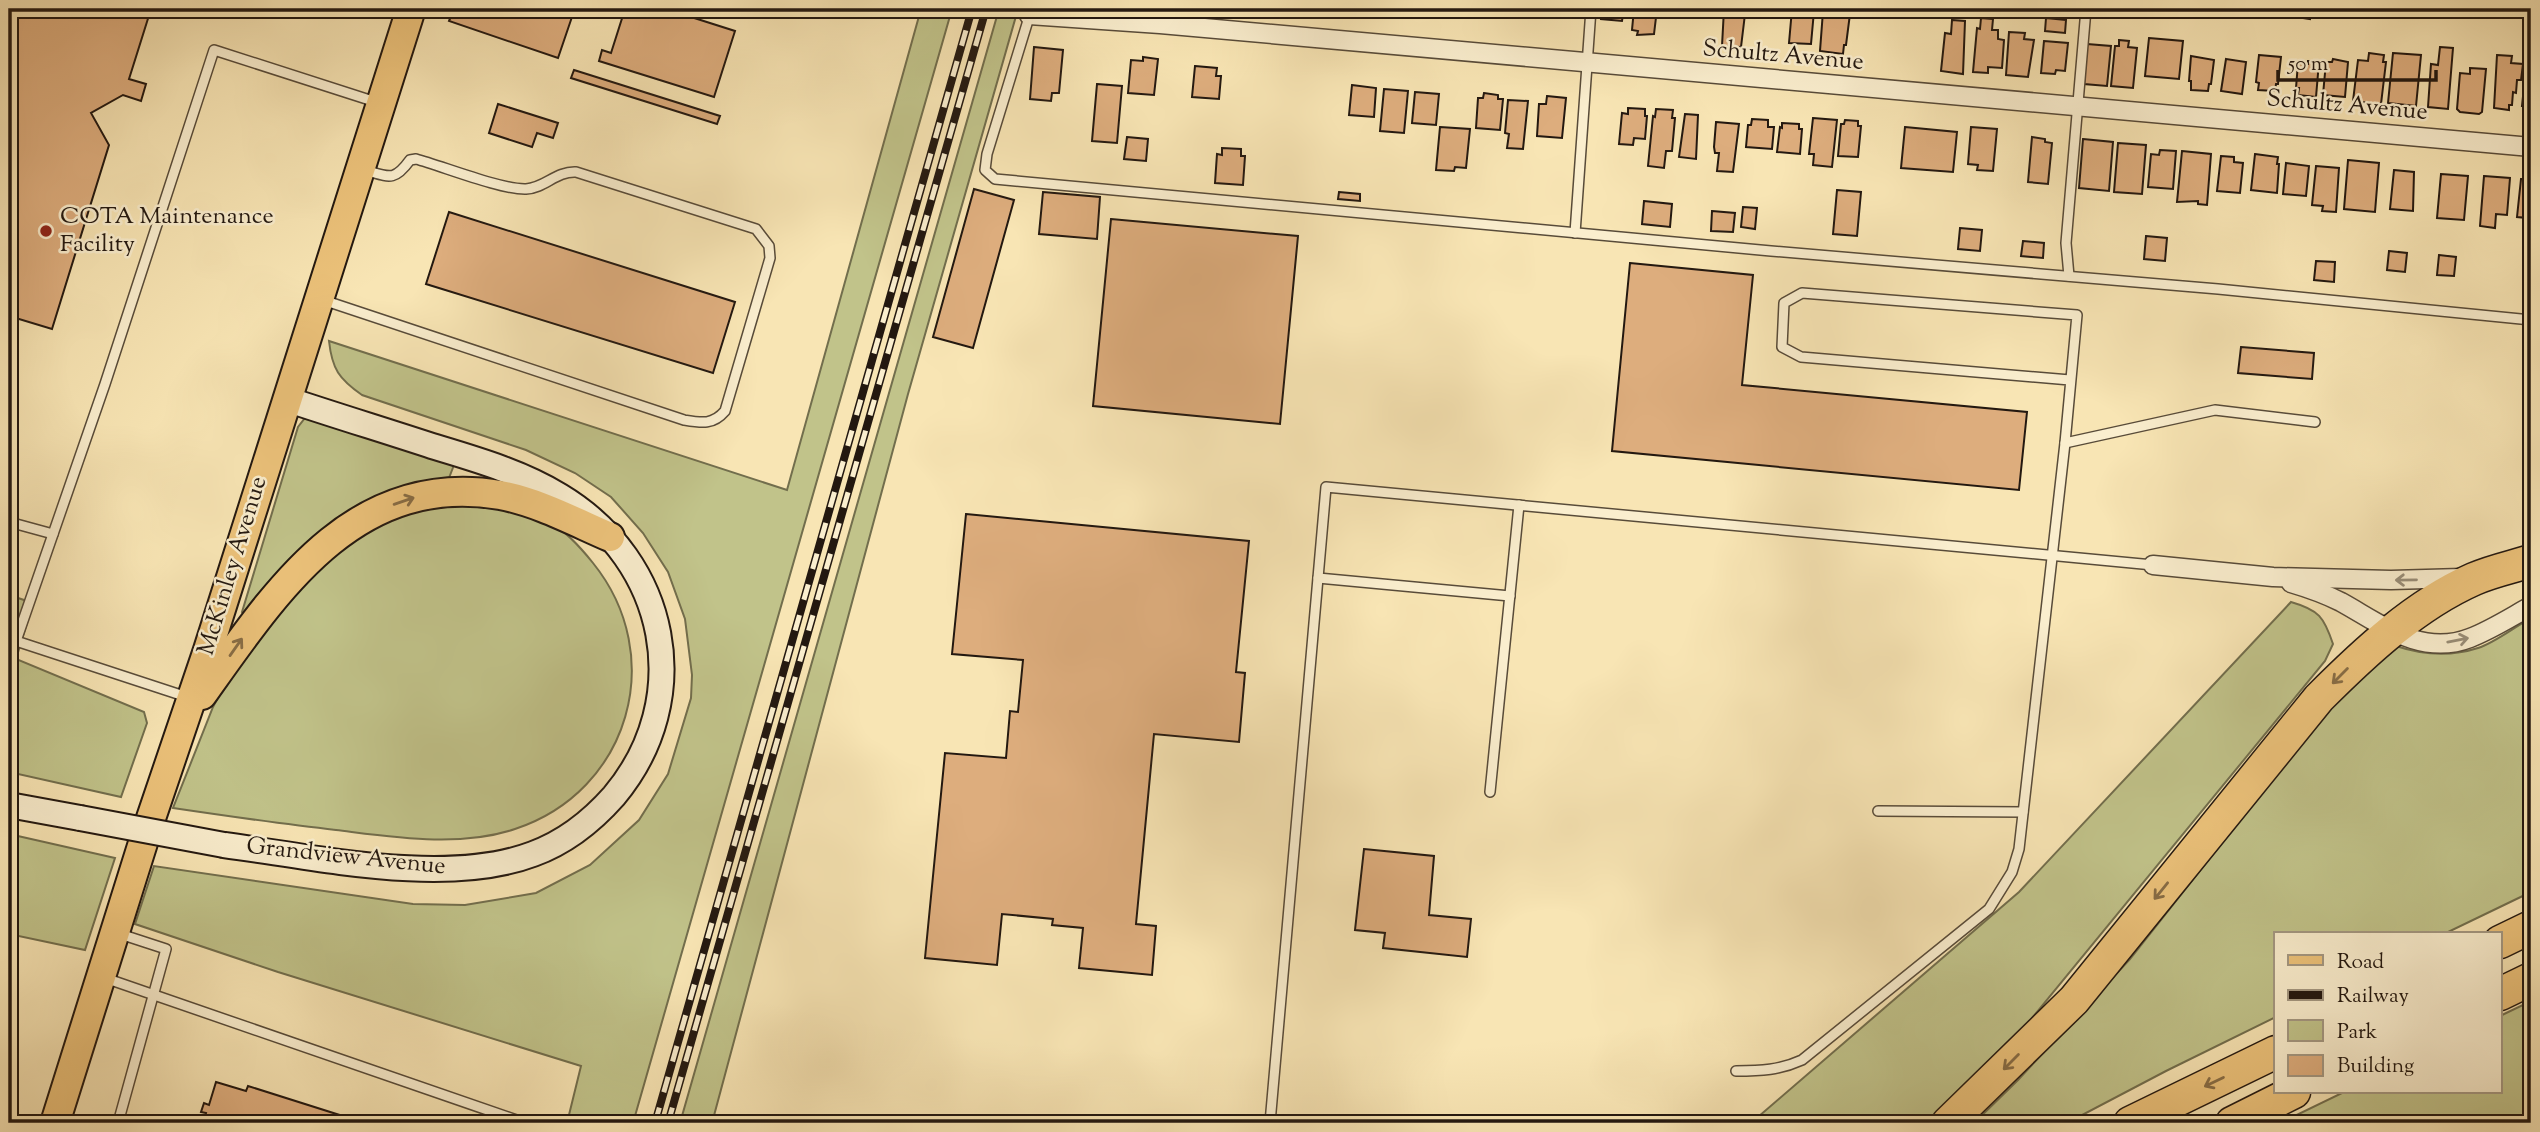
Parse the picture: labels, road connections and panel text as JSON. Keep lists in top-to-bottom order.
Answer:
{
  "streets": {
    "main road": ["McKinley Avenue", "Grandview Avenue"],
    "street": ["Schultz Avenue"]
  },
  "crossings": [
    ["McKinley Avenue", "Grandview Avenue"]
  ],
  "places": ["COTA Maintenance Facility"],
  "legend": [
    "Road",
    "Railway",
    "Park",
    "Building"
  ],
  "scale_bar": "50 m"
}
